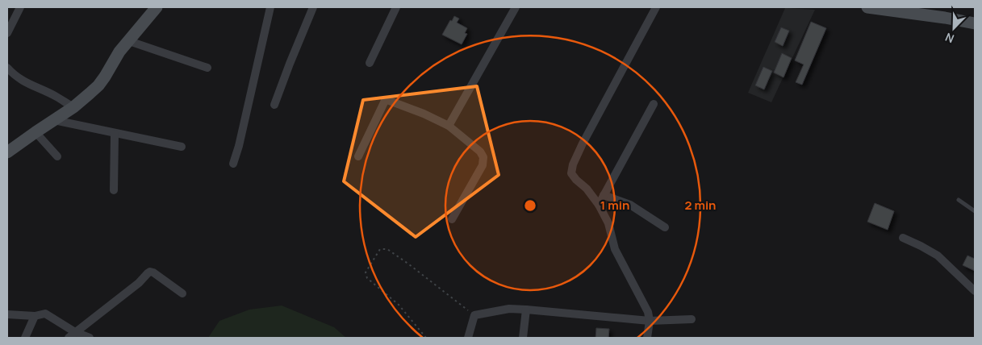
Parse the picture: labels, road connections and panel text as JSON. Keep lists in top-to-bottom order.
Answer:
{
  "north": "bottom left",
  "rings": ["1 min", "2 min"]
}
